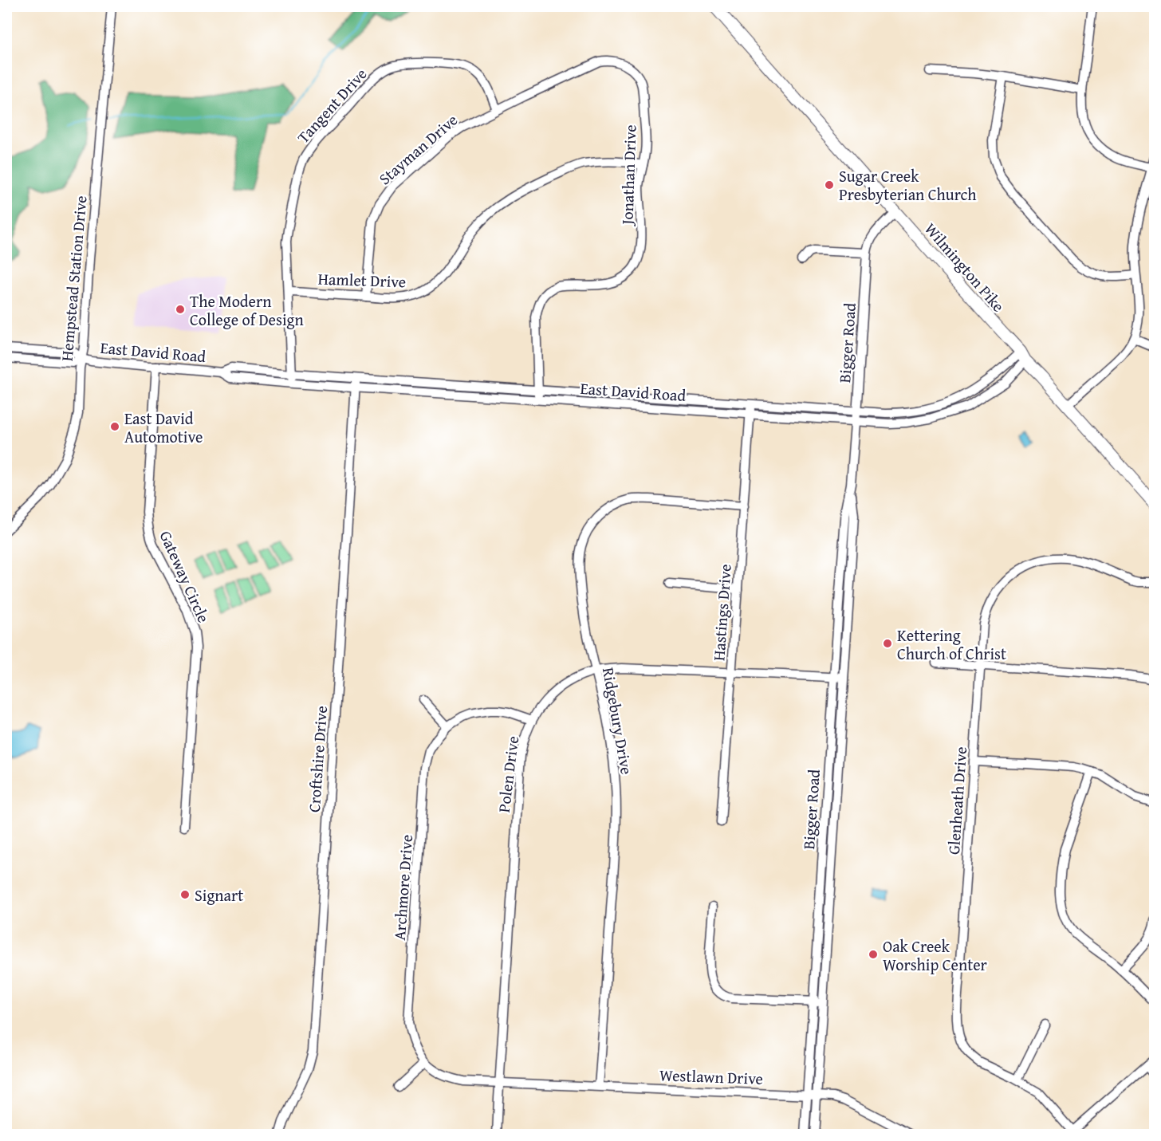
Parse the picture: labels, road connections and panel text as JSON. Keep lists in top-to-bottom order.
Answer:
{
  "streets": {
    "main road": ["Wilmington Pike"],
    "street": [
      "Tangent Drive",
      "Stayman Drive",
      "Jonathan Drive",
      "Hempstead Station Drive",
      "Hamlet Drive",
      "Bigger Road",
      "East David Road",
      "Gateway Circle",
      "Hastings Drive",
      "Ridgebury Drive",
      "Croftshire Drive",
      "Polen Drive",
      "Glenheath Drive",
      "Archmore Drive",
      "Westlawn Drive"
    ]
  },
  "crossings": [
    ["Tangent Drive", "Stayman Drive"],
    ["Tangent Drive", "Hamlet Drive"],
    ["Tangent Drive", "East David Road"],
    ["Stayman Drive", "Jonathan Drive"],
    ["Stayman Drive", "Hamlet Drive"],
    ["Jonathan Drive", "Hamlet Drive"],
    ["Jonathan Drive", "East David Road"],
    ["Wilmington Pike", "Bigger Road"],
    ["Wilmington Pike", "East David Road"],
    ["Hempstead Station Drive", "East David Road"],
    ["Bigger Road", "East David Road"],
    ["Bigger Road", "Polen Drive"],
    ["Bigger Road", "Westlawn Drive"],
    ["East David Road", "Gateway Circle"],
    ["East David Road", "Hastings Drive"],
    ["East David Road", "Croftshire Drive"],
    ["Hastings Drive", "Ridgebury Drive"],
    ["Hastings Drive", "Polen Drive"],
    ["Ridgebury Drive", "Polen Drive"],
    ["Ridgebury Drive", "Westlawn Drive"],
    ["Polen Drive", "Archmore Drive"],
    ["Polen Drive", "Westlawn Drive"]
  ],
  "places": [
    "Sugar Creek Presbyterian Church",
    "The Modern College of Design",
    "East David Automotive",
    "Kettering Church of Christ",
    "Signart",
    "Oak Creek Worship Center"
  ]
}
